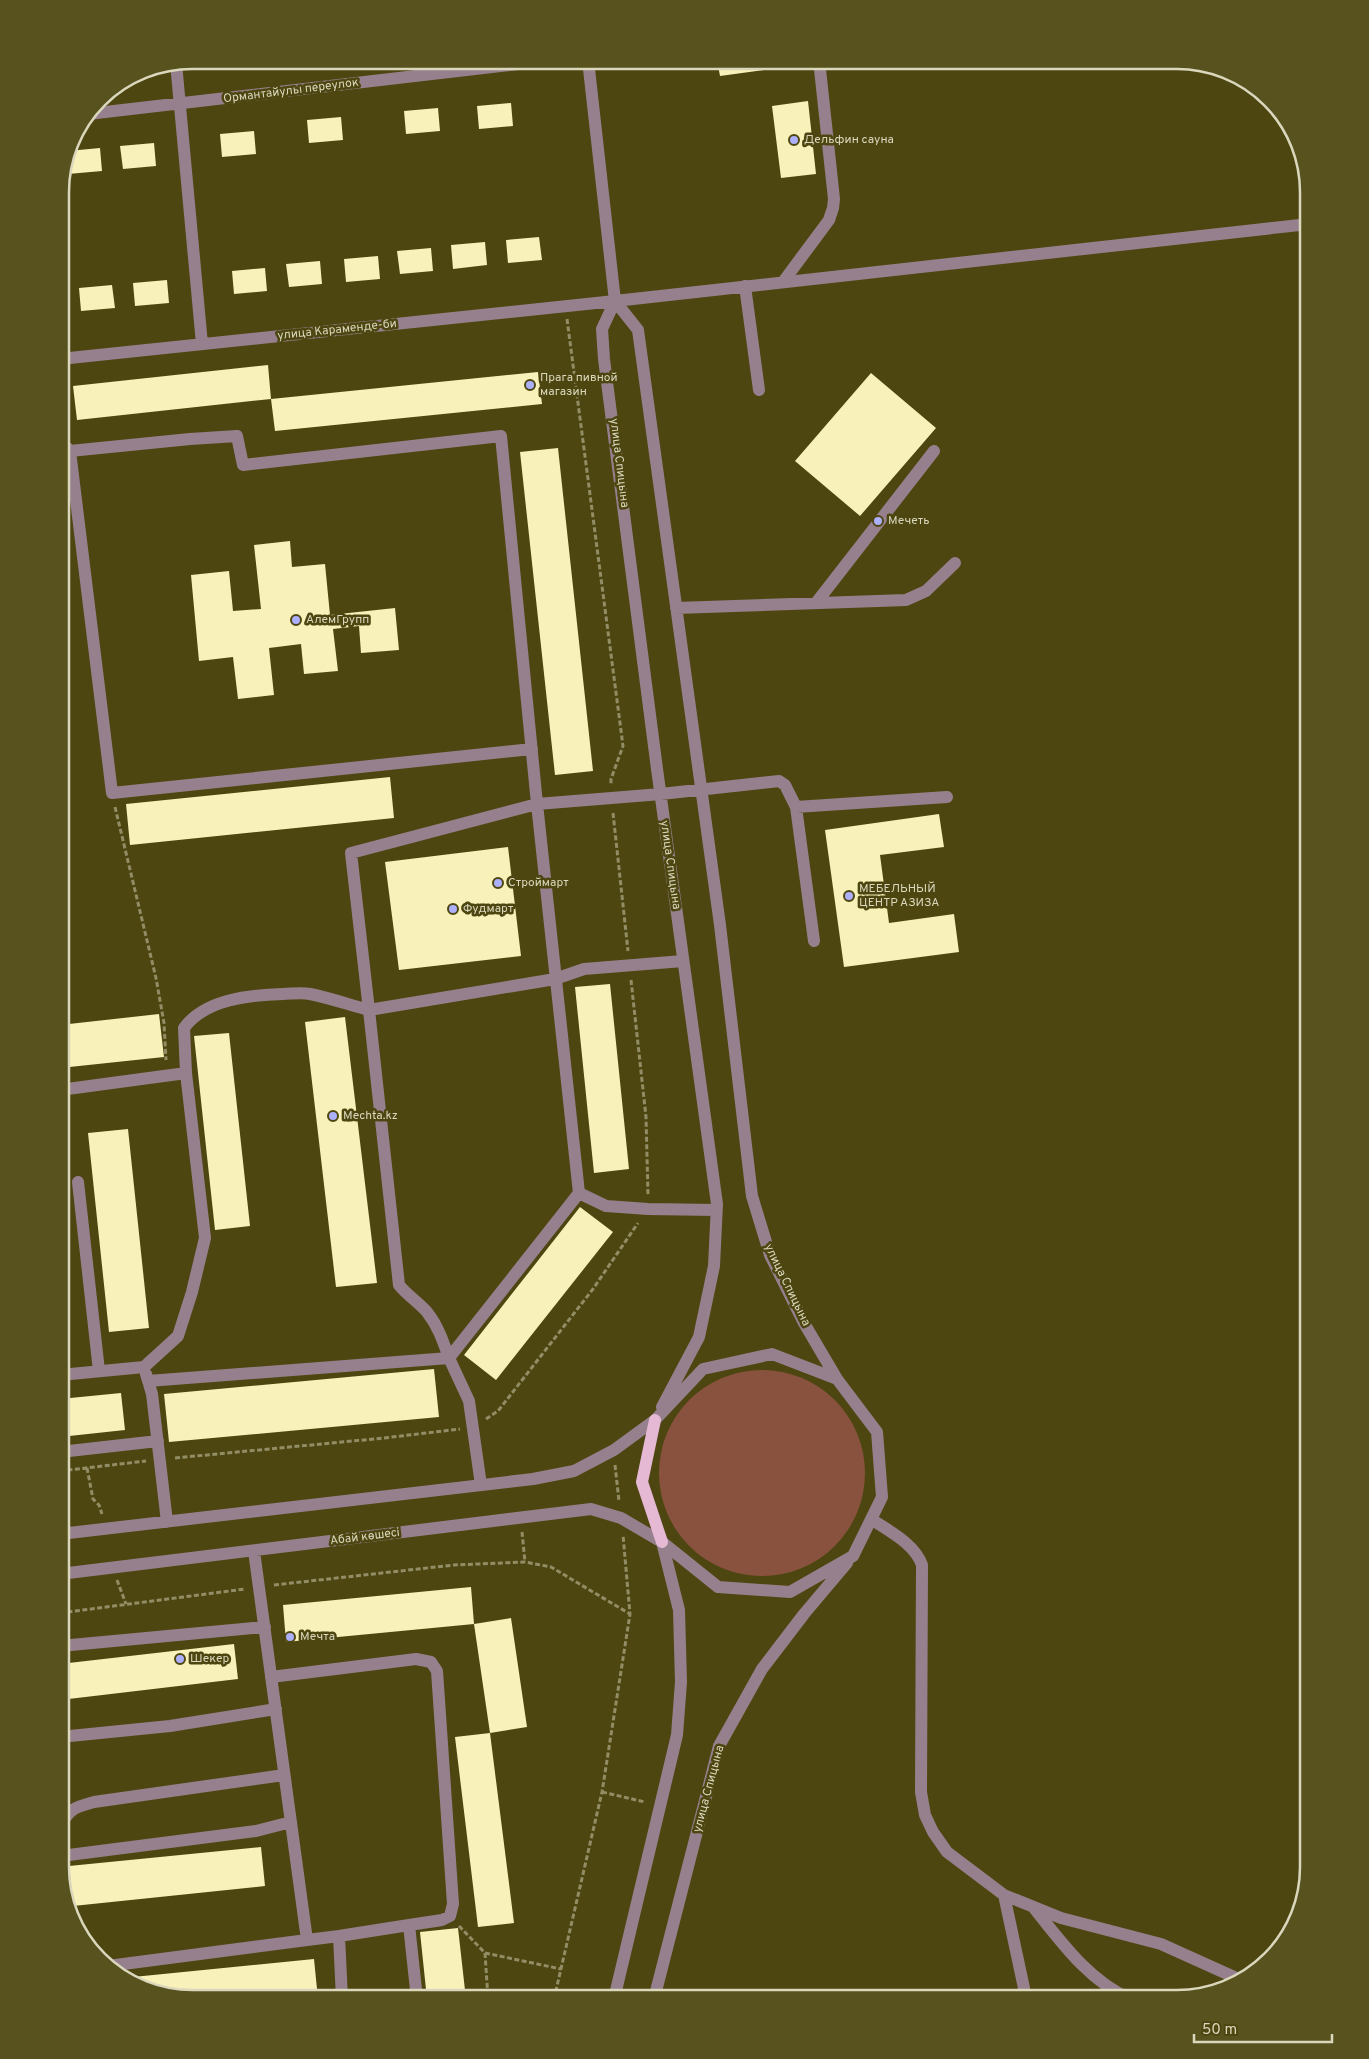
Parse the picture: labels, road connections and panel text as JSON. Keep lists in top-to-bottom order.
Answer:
{
  "streets": {
    "street": [
      "Ормантайулы переулок",
      "улица Караменде-би",
      "улица Спицына",
      "Абай көшесі"
    ]
  },
  "crossings": [
    ["улица Караменде-би", "улица Спицына"],
    ["улица Спицына", "Абай көшесі"]
  ],
  "places": [
    "Дельфин сауна",
    "Прага пивной магазин",
    "Мечеть",
    "АлемГрупп",
    "Строймарт",
    "МЕБЕЛЬНЫЙ ЦЕНТР АЗИЗА",
    "Фудмарт",
    "Mechta.kz",
    "Мечта",
    "Шекер"
  ],
  "scale_bar": "50 m"
}
